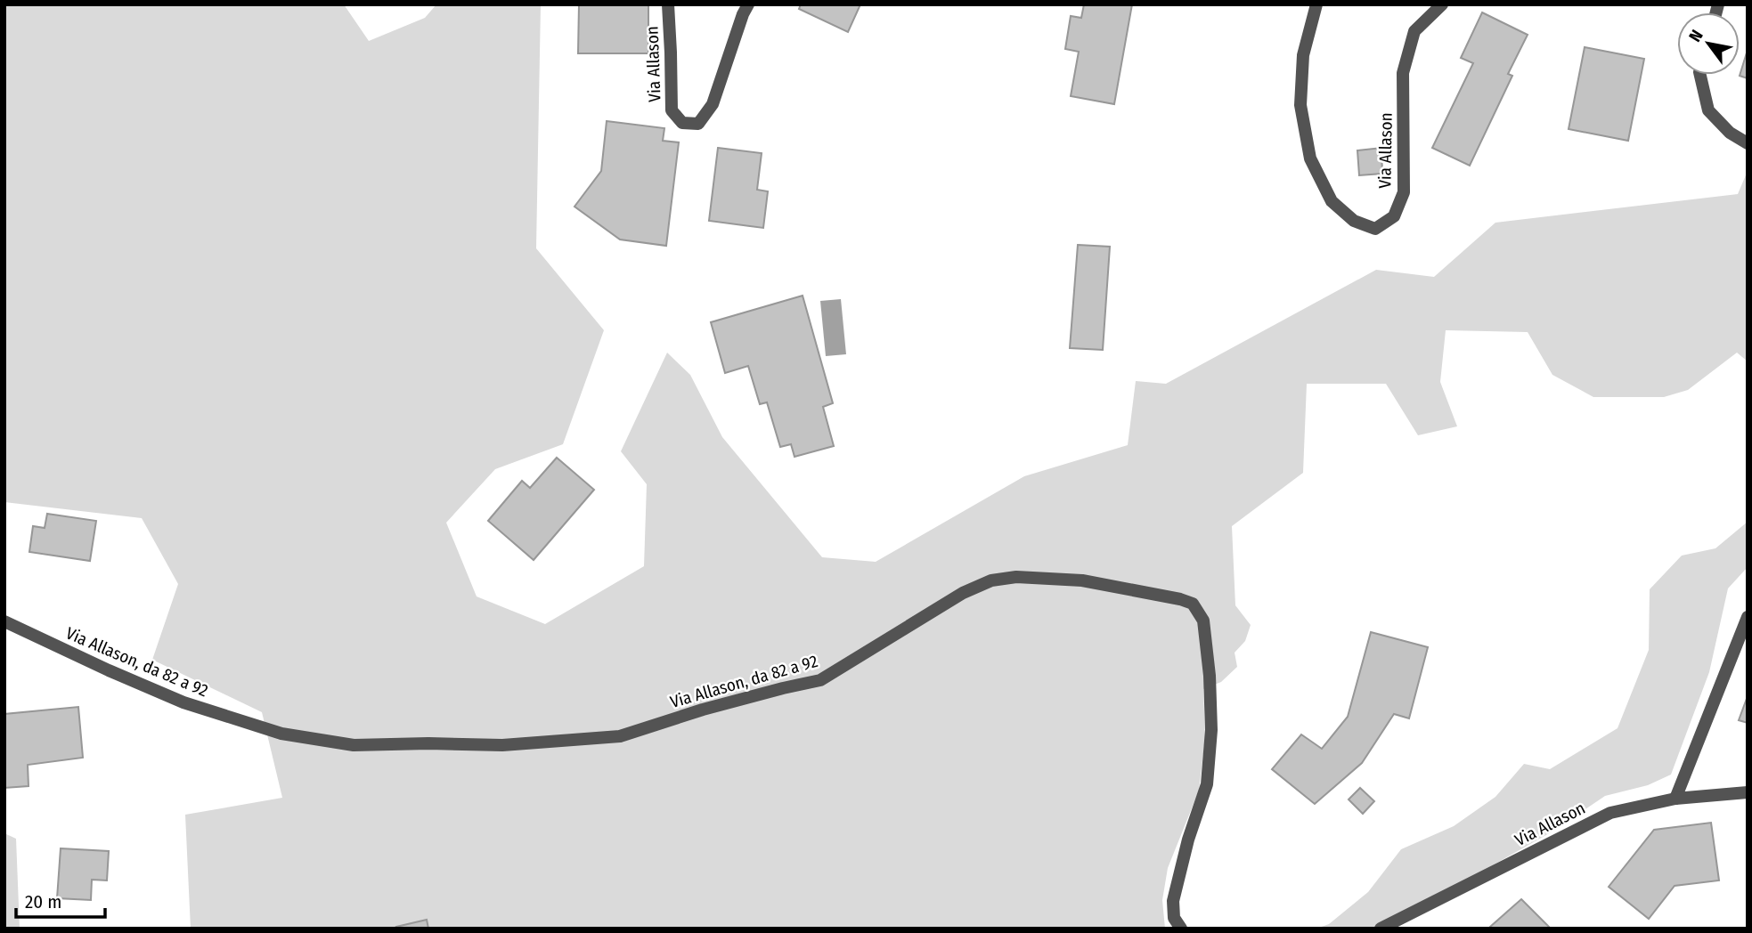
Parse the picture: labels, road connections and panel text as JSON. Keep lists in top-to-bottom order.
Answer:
{
  "streets": {
    "street": ["Via Allason", "Via Allason, da 82 a 92"]
  },
  "scale_bar": "20 m",
  "north": "top left"
}
